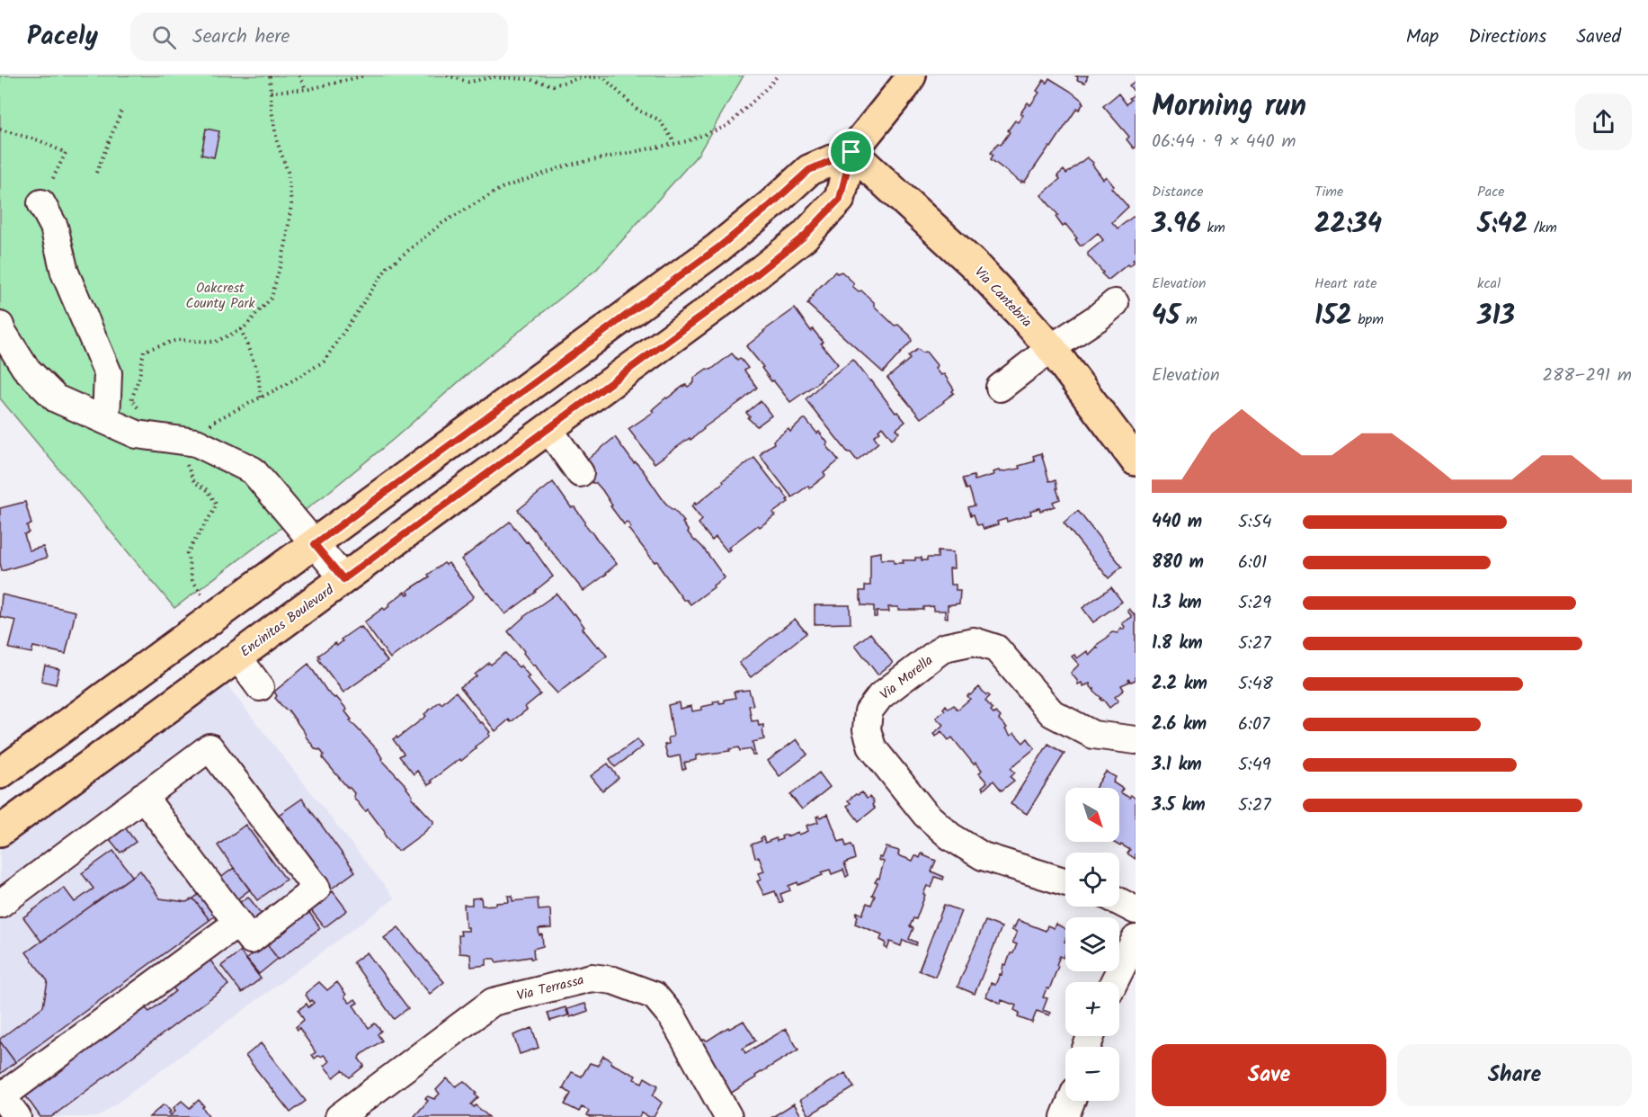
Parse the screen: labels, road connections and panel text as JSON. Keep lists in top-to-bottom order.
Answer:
{
  "streets": {
    "main road": ["Via Cantebria", "Encinitas Boulevard"],
    "street": ["Via Morella", "Via Terrassa"]
  },
  "crossings": [
    ["Via Cantebria", "Encinitas Boulevard"]
  ],
  "parks": ["Oakcrest County Park"],
  "north": "bottom right",
  "page": {
    "header": "Pacely",
    "search": "Search here",
    "nav": ["Map", "Directions", "Saved"],
    "heading": ["Morning run", "06:44 · 9 × 440 m"],
    "stats": [
      ["Distance", "3.96 km"],
      ["Time", "22:34"],
      ["Pace", "5:42 /km"],
      ["Elevation", "45 m"],
      ["Heart rate", "152 bpm"],
      ["kcal", "313"]
    ],
    "chart": ["Elevation", "288–291 m"],
    "list": [
      {
        "name": "440 m",
        "note": "5:54"
      },
      {
        "name": "880 m",
        "note": "6:01"
      },
      {
        "name": "1.3 km",
        "note": "5:29"
      },
      {
        "name": "1.8 km",
        "note": "5:27"
      },
      {
        "name": "2.2 km",
        "note": "5:48"
      },
      {
        "name": "2.6 km",
        "note": "6:07"
      },
      {
        "name": "3.1 km",
        "note": "5:49"
      },
      {
        "name": "3.5 km",
        "note": "5:27"
      }
    ],
    "map_buttons": ["+", "−"],
    "buttons": ["Save", "Share"]
  }
}
